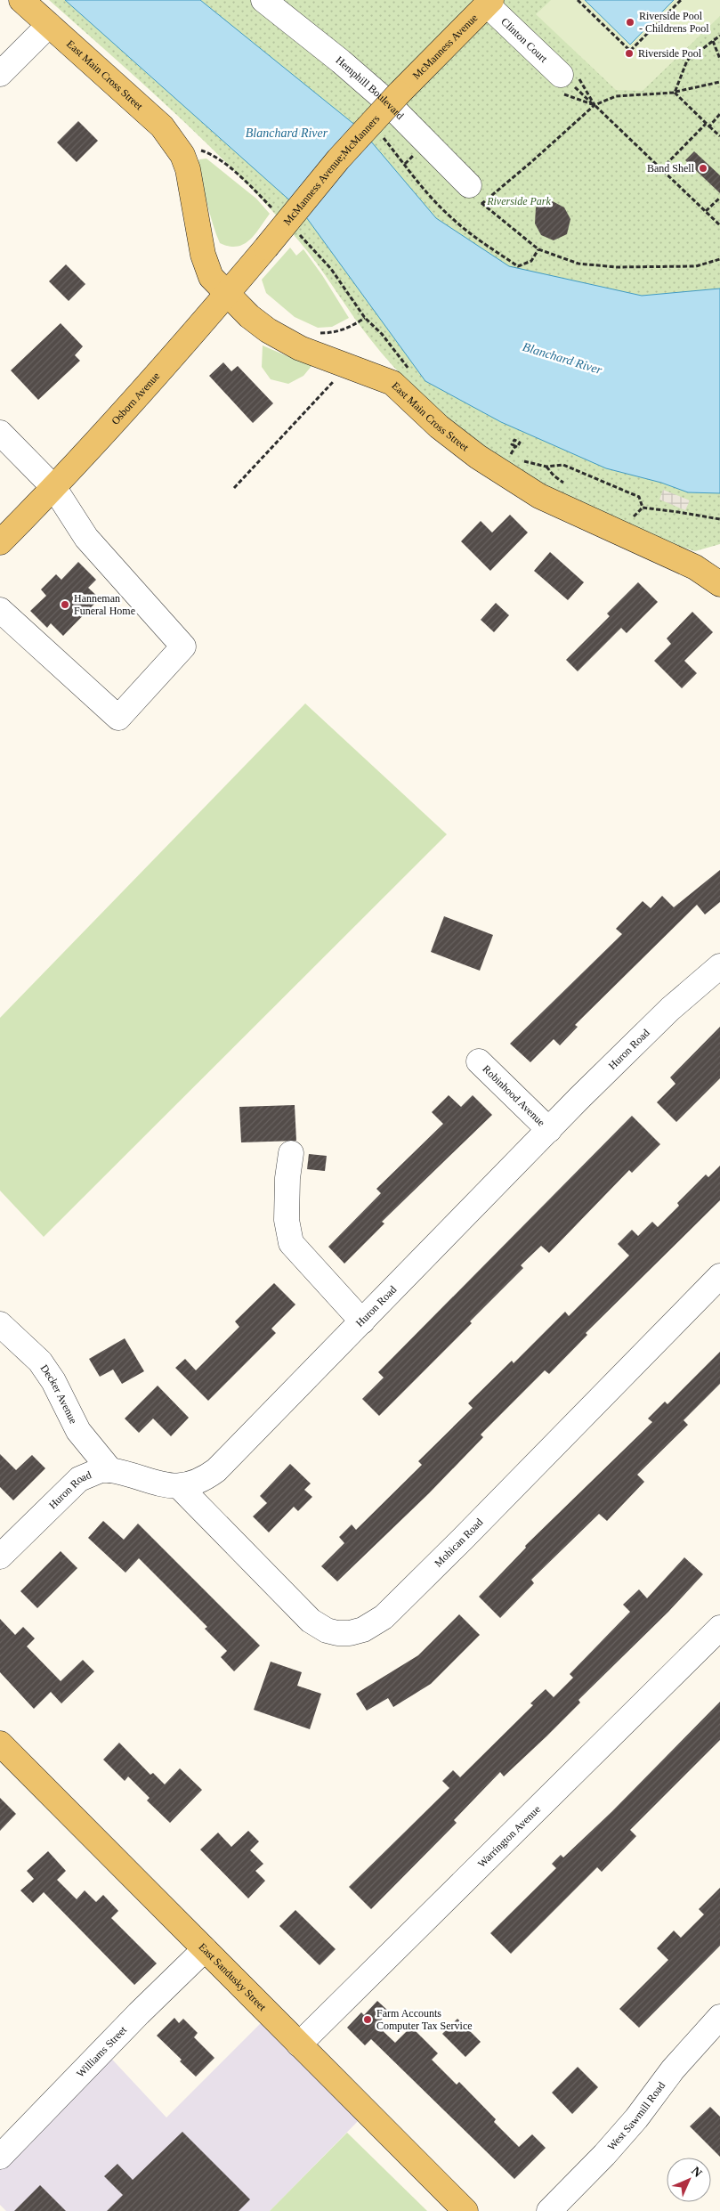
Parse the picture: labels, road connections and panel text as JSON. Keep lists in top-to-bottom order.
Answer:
{
  "streets": {
    "main road": [
      "McManness Avenue",
      "East Main Cross Street",
      "McManness Avenue;McManners",
      "Osborn Avenue",
      "East Sandusky Street"
    ],
    "street": [
      "Clinton Court",
      "Hemphill Boulevard",
      "Huron Road",
      "Robinhood Avenue",
      "Decker Avenue",
      "Mohican Road",
      "Warrington Avenue",
      "Williams Street",
      "West Sawmill Road"
    ]
  },
  "crossings": [
    ["Clinton Court", "McManness Avenue"],
    ["McManness Avenue", "McManness Avenue;McManners"],
    ["East Main Cross Street", "Osborn Avenue"],
    ["McManness Avenue;McManners", "Osborn Avenue"],
    ["Huron Road", "Robinhood Avenue"],
    ["Huron Road", "Decker Avenue"],
    ["Huron Road", "Mohican Road"],
    ["Warrington Avenue", "East Sandusky Street"],
    ["East Sandusky Street", "Williams Street"]
  ],
  "water": ["Blanchard River"],
  "parks": ["Riverside Park"],
  "places": [
    "Riverside Pool - Childrens Pool",
    "Riverside Pool",
    "Band Shell",
    "Hanneman Funeral Home",
    "Farm Accounts Computer Tax Service"
  ],
  "north": "top right"
}
